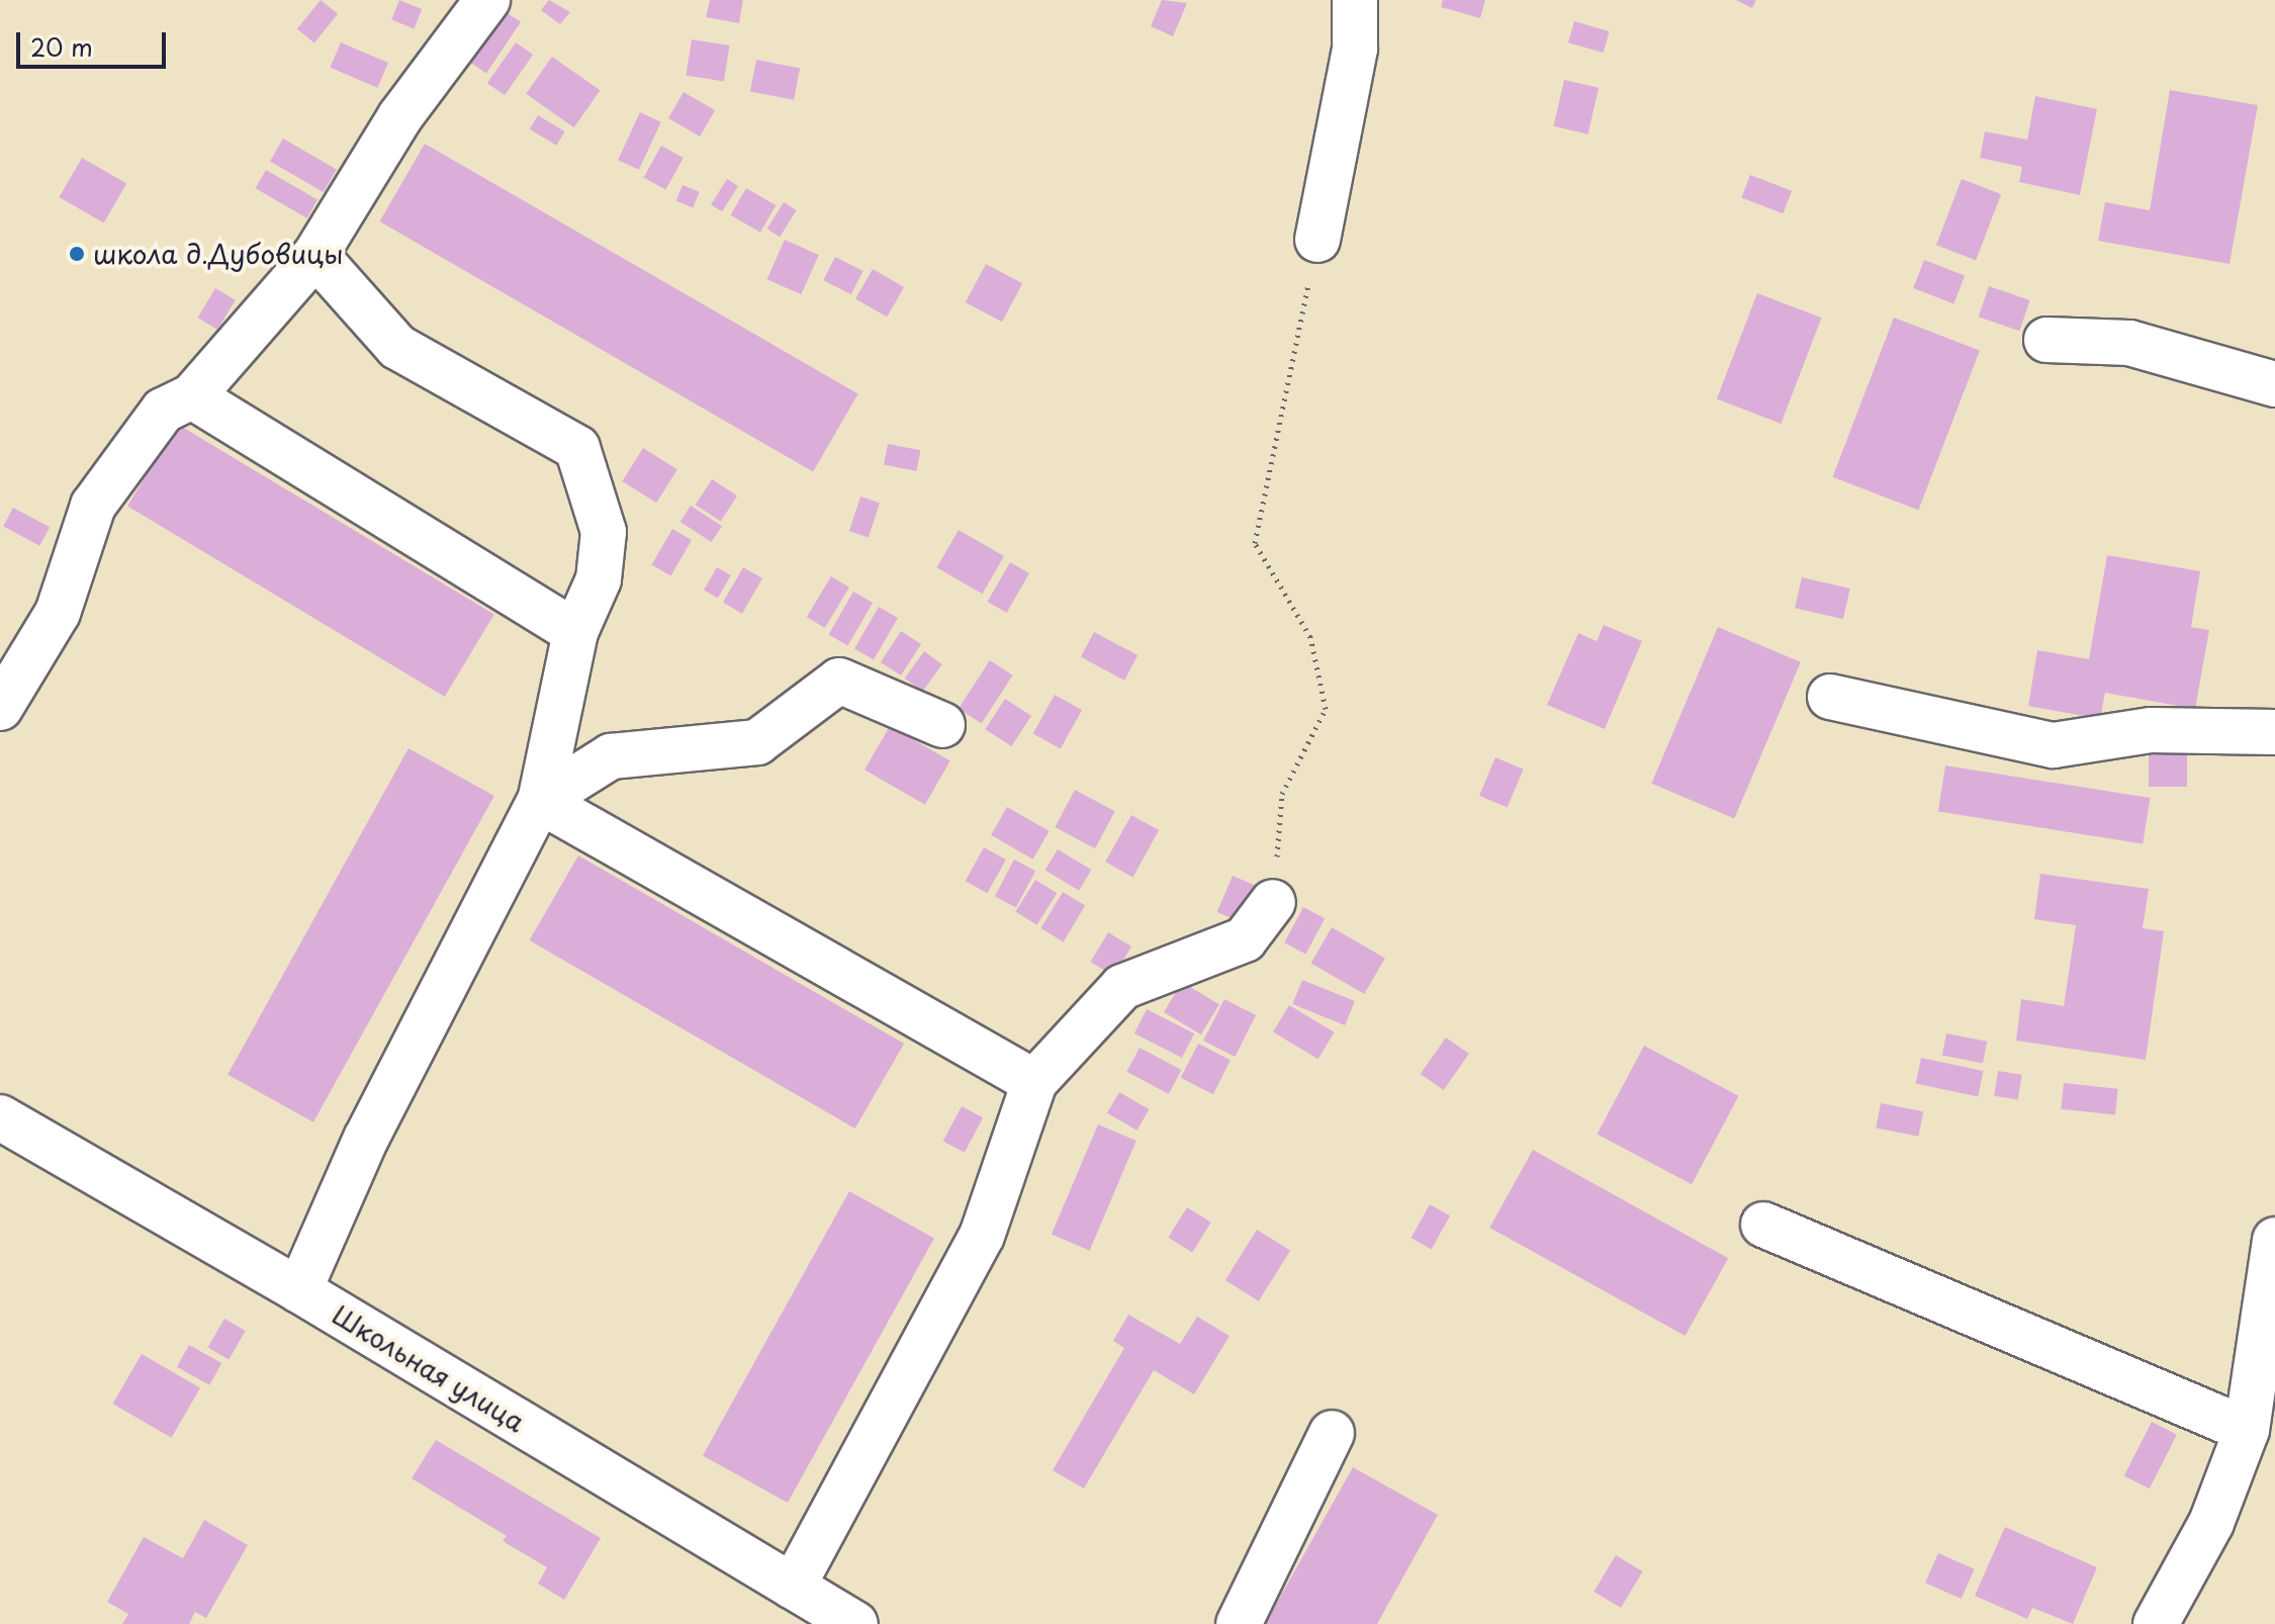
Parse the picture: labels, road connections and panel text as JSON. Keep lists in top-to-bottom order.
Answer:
{
  "streets": {
    "street": ["Школьная улица"]
  },
  "places": ["школа д.Дубовицы"],
  "scale_bar": "20 m"
}
